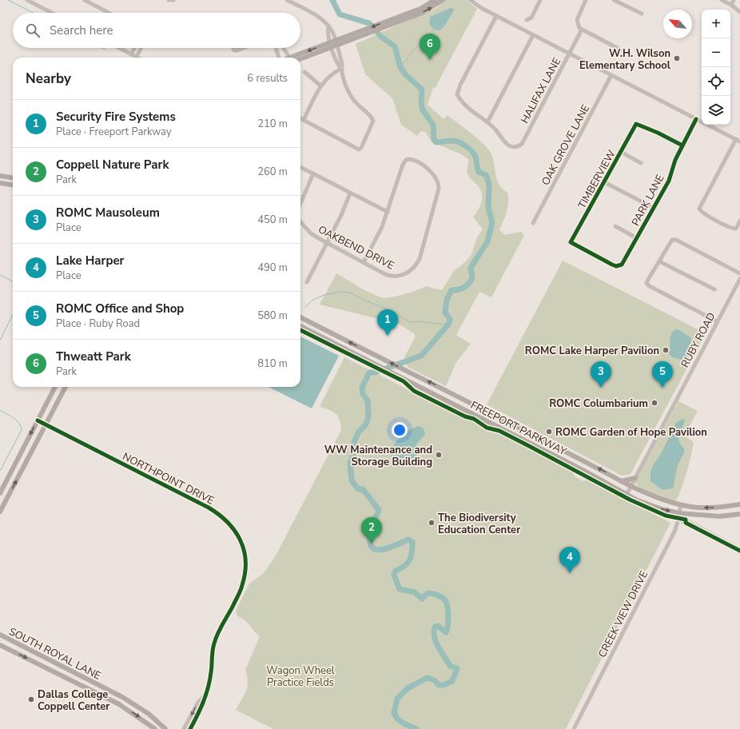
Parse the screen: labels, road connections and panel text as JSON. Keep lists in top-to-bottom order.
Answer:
{
  "streets": {
    "main road": ["FREEPORT PARKWAY", "SOUTH ROYAL LANE"],
    "street": [
      "HALIFAX LANE",
      "OAK GROVE LANE",
      "TIMBERVIEW",
      "PARK LANE",
      "OAKBEND DRIVE",
      "RUBY ROAD",
      "NORTHPOINT DRIVE",
      "CREEK VIEW DRIVE"
    ]
  },
  "crossings": [
    ["TIMBERVIEW", "PARK LANE"],
    ["RUBY ROAD", "FREEPORT PARKWAY"],
    ["FREEPORT PARKWAY", "CREEK VIEW DRIVE"]
  ],
  "parks": ["Wagon Wheel Practice Fields"],
  "places": [
    "W.H. Wilson Elementary School",
    "ROMC Lake Harper Pavilion",
    "ROMC Columbarium",
    "ROMC Garden of Hope Pavilion",
    "WW Maintenance and Storage Building",
    "The Biodiversity Education Center",
    "Dallas College Coppell Center"
  ],
  "north": "top left",
  "page": {
    "map_buttons": ["+", "−"],
    "search": "Search here",
    "pins": [
      "6",
      "1",
      "3",
      "5",
      "2",
      "4"
    ],
    "heading": ["Nearby", "6 results"],
    "list": [
      {
        "mark": "1",
        "name": "Security Fire Systems",
        "note": "Place · Freeport Parkway",
        "value": "210 m"
      },
      {
        "mark": "2",
        "name": "Coppell Nature Park",
        "note": "Park",
        "value": "260 m"
      },
      {
        "mark": "3",
        "name": "ROMC Mausoleum",
        "note": "Place",
        "value": "450 m"
      },
      {
        "mark": "4",
        "name": "Lake Harper",
        "note": "Place",
        "value": "490 m"
      },
      {
        "mark": "5",
        "name": "ROMC Office and Shop",
        "note": "Place · Ruby Road",
        "value": "580 m"
      },
      {
        "mark": "6",
        "name": "Thweatt Park",
        "note": "Park",
        "value": "810 m"
      }
    ]
  }
}
